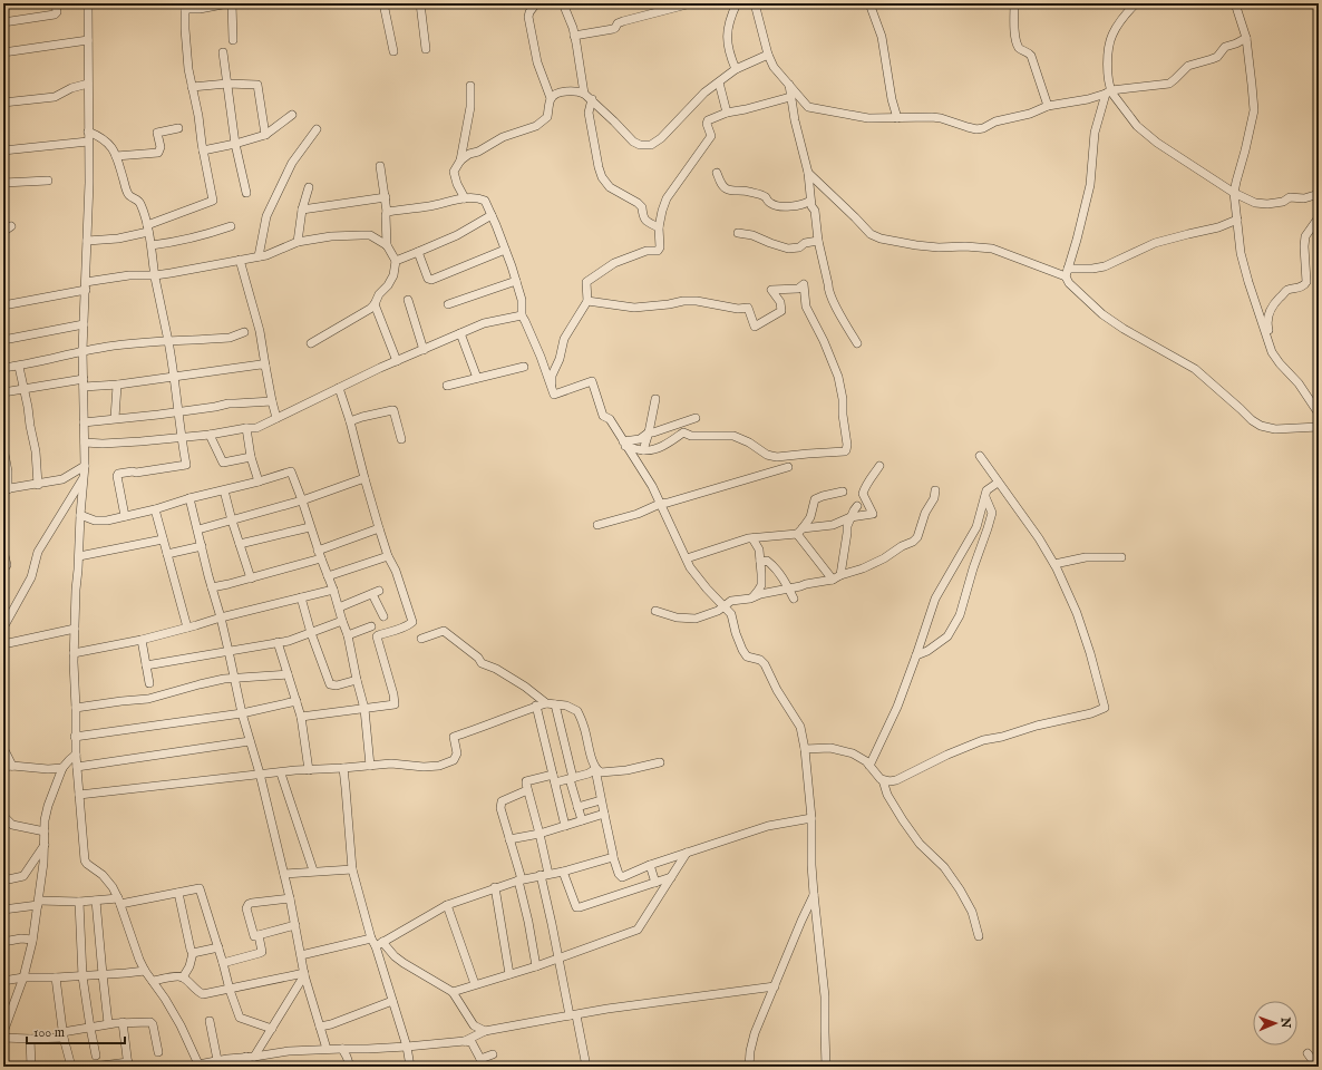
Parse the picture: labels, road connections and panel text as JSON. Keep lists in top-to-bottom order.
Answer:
{
  "scale_bar": "100 m",
  "north": "right"
}
